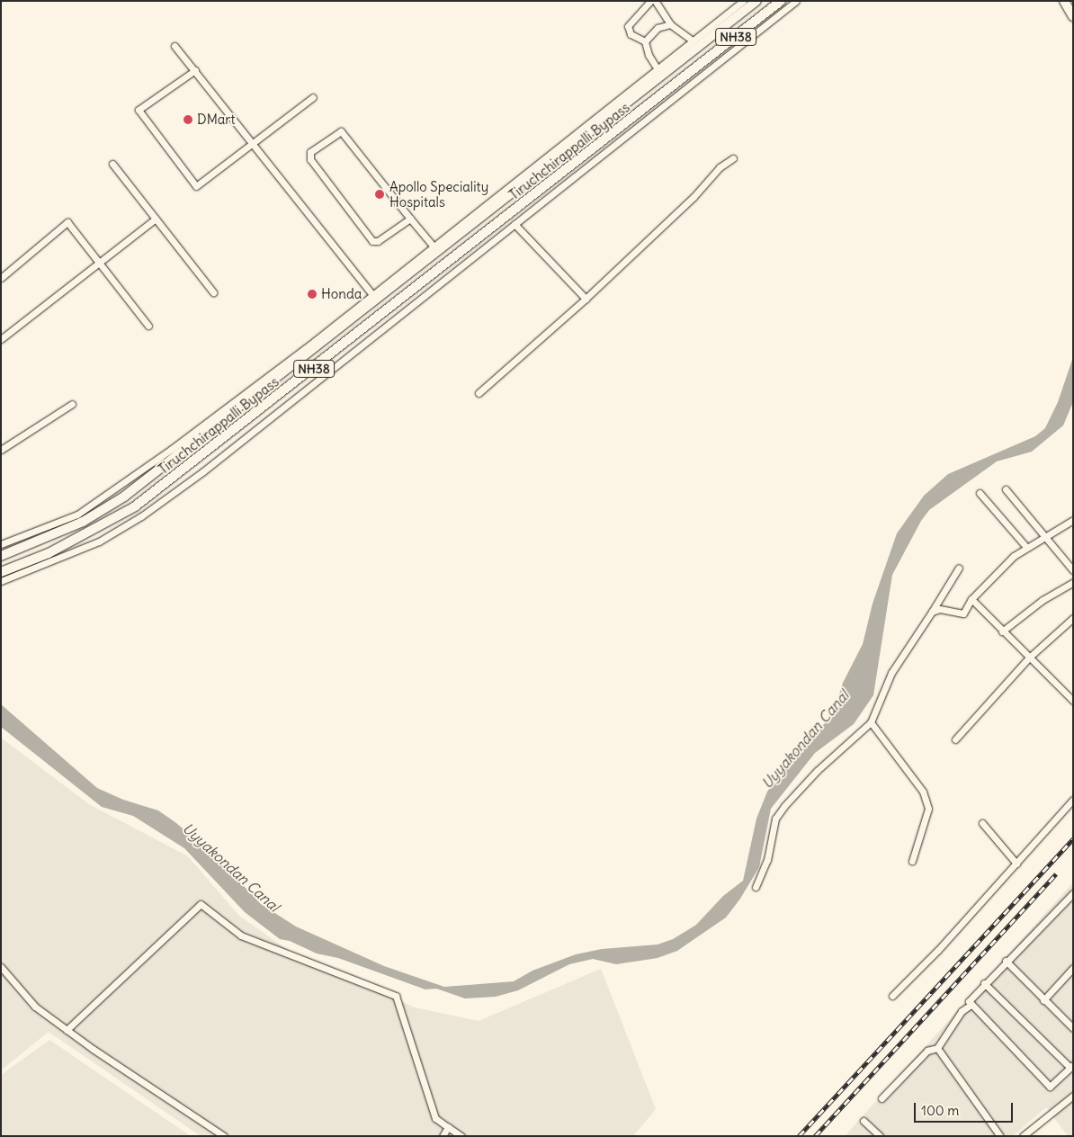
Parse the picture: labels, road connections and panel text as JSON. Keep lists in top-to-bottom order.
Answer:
{
  "streets": {
    "highway": ["NH38", "Tiruchchirappalli Bypass"]
  },
  "crossings": [
    ["NH38", "Tiruchchirappalli Bypass"]
  ],
  "water": ["Uyyakondan Canal"],
  "places": ["DMart", "Apollo Speciality Hospitals", "Honda"],
  "scale_bar": "100 m"
}
